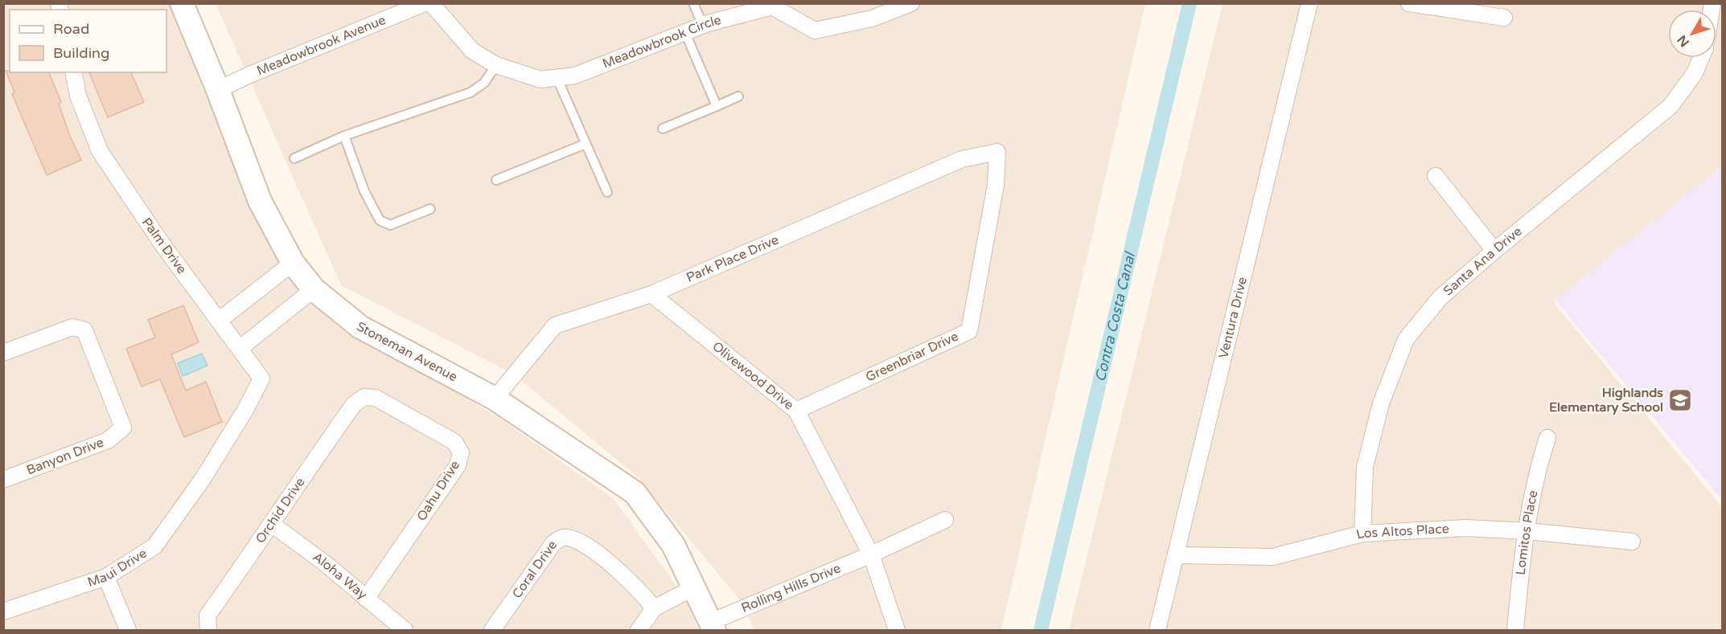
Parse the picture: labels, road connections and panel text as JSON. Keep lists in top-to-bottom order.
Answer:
{
  "streets": {
    "street": [
      "Meadowbrook Circle",
      "Meadowbrook Avenue",
      "Palm Drive",
      "Park Place Drive",
      "Santa Ana Drive",
      "Ventura Drive",
      "Stoneman Avenue",
      "Greenbriar Drive",
      "Olivewood Drive",
      "Banyon Drive",
      "Oahu Drive",
      "Orchid Drive",
      "Los Altos Place",
      "Lomitos Place",
      "Maui Drive",
      "Coral Drive",
      "Aloha Way",
      "Rolling Hills Drive"
    ]
  },
  "crossings": [
    ["Meadowbrook Avenue", "Stoneman Avenue"],
    ["Palm Drive", "Maui Drive"],
    ["Park Place Drive", "Stoneman Avenue"],
    ["Park Place Drive", "Greenbriar Drive"],
    ["Park Place Drive", "Olivewood Drive"],
    ["Santa Ana Drive", "Los Altos Place"],
    ["Ventura Drive", "Los Altos Place"],
    ["Stoneman Avenue", "Rolling Hills Drive"],
    ["Greenbriar Drive", "Olivewood Drive"],
    ["Olivewood Drive", "Rolling Hills Drive"],
    ["Oahu Drive", "Orchid Drive"],
    ["Oahu Drive", "Aloha Way"],
    ["Orchid Drive", "Aloha Way"],
    ["Los Altos Place", "Lomitos Place"]
  ],
  "water": ["Contra Costa Canal"],
  "places": {
    "school or university": ["Highlands Elementary School"]
  },
  "legend": ["Road", "Building"],
  "north": "bottom left"
}
